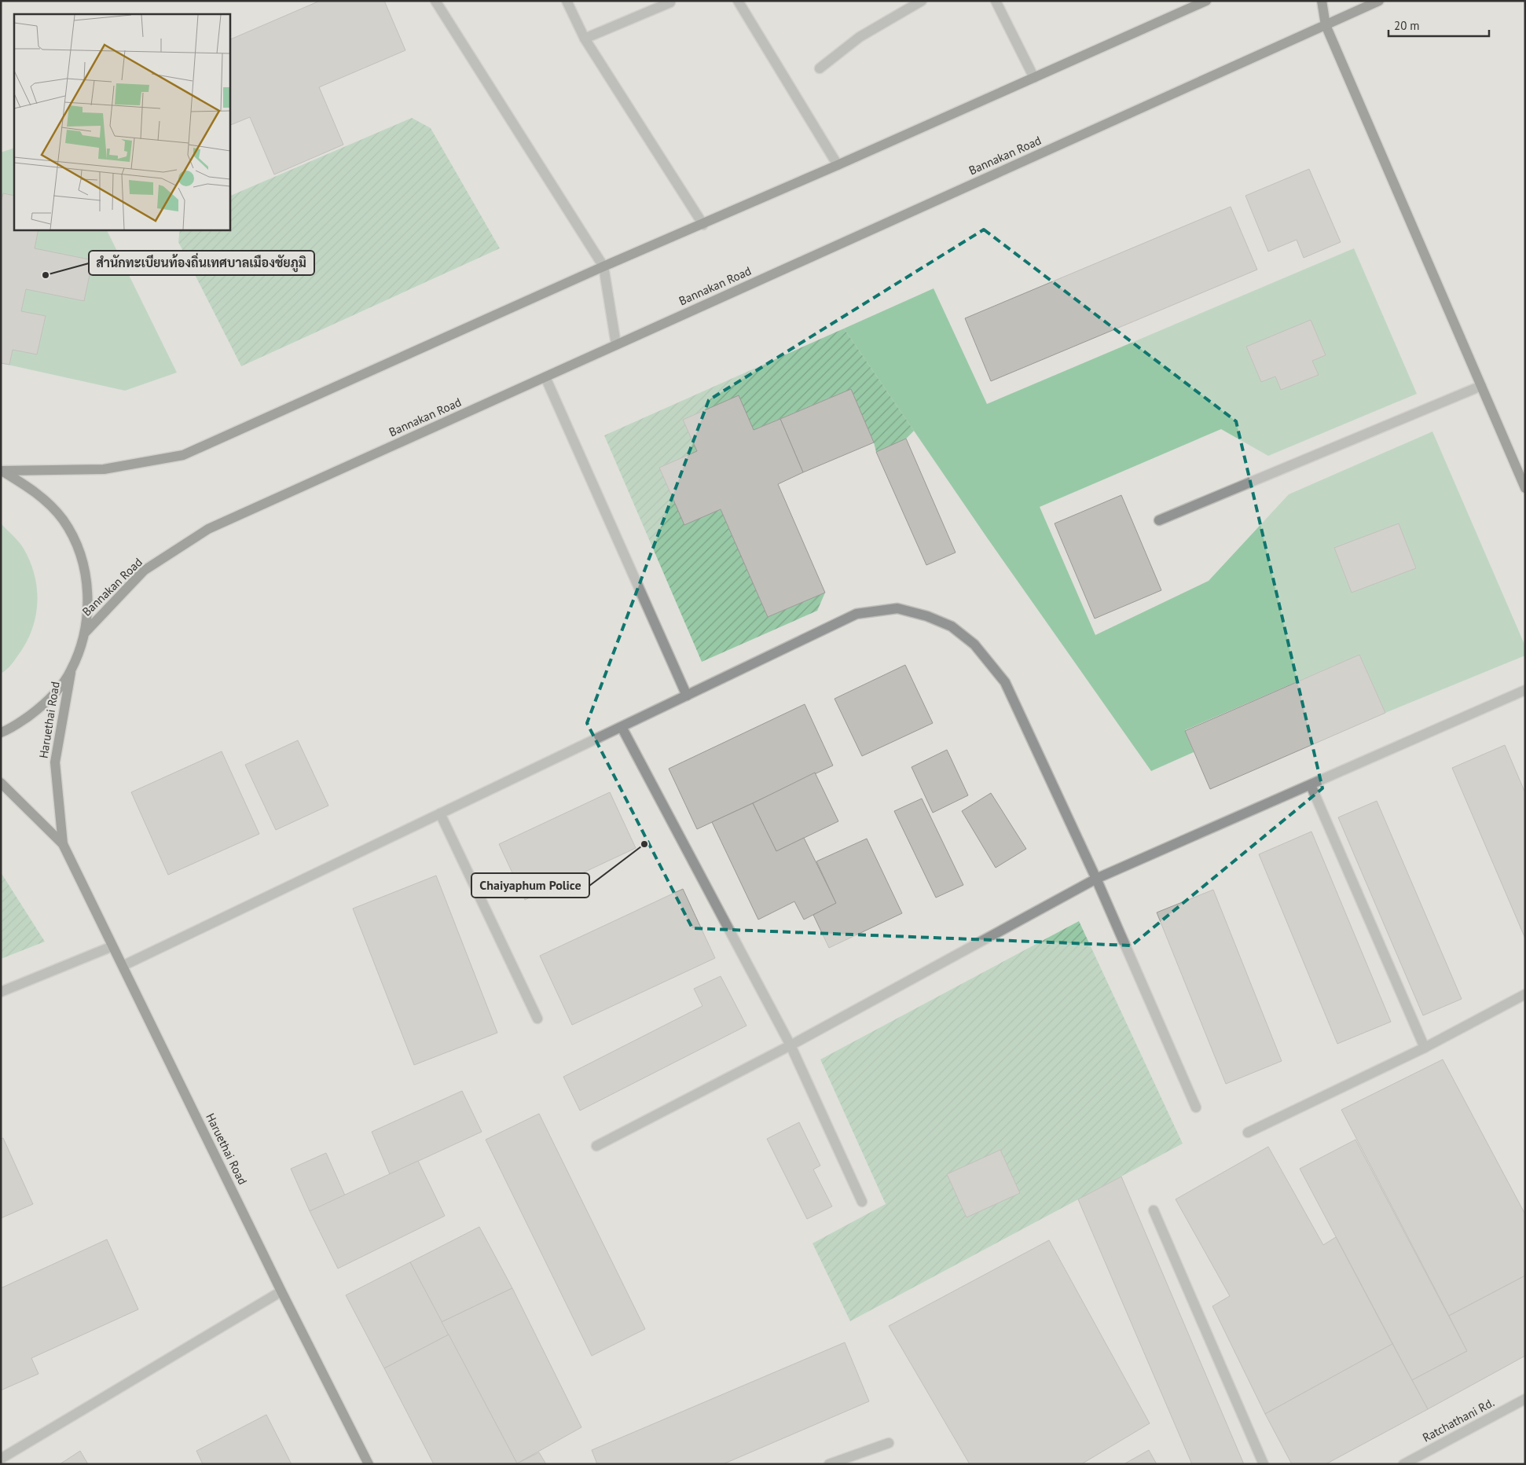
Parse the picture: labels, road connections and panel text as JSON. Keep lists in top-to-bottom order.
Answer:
{
  "streets": {
    "main road": ["Bannakan Road", "Haruethai Road"],
    "street": ["Ratchathani Rd."]
  },
  "places": ["สำนักทะเบียนท้องถิ่นเทศบาลเมืองชัยภูมิ", "Chaiyaphum Police"],
  "scale_bar": "20 m"
}
